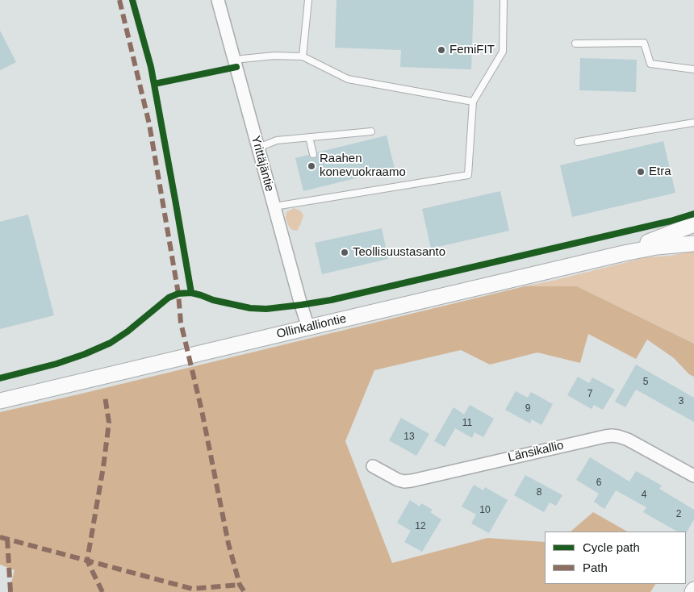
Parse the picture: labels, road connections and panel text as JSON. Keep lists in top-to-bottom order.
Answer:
{
  "streets": {
    "street": ["Yrittäjäntie", "Ollinkalliontie", "Länsikallio"]
  },
  "crossings": [
    ["Yrittäjäntie", "Ollinkalliontie"]
  ],
  "places": [
    "FemiFIT",
    "Raahen konevuokraamo",
    "Etra",
    "Teollisuustasanto"
  ],
  "house_numbers": [
    "5",
    "7",
    "3",
    "9",
    "11",
    "13",
    "6",
    "8",
    "4",
    "10",
    "2",
    "12"
  ],
  "legend": ["Cycle path", "Path"]
}
